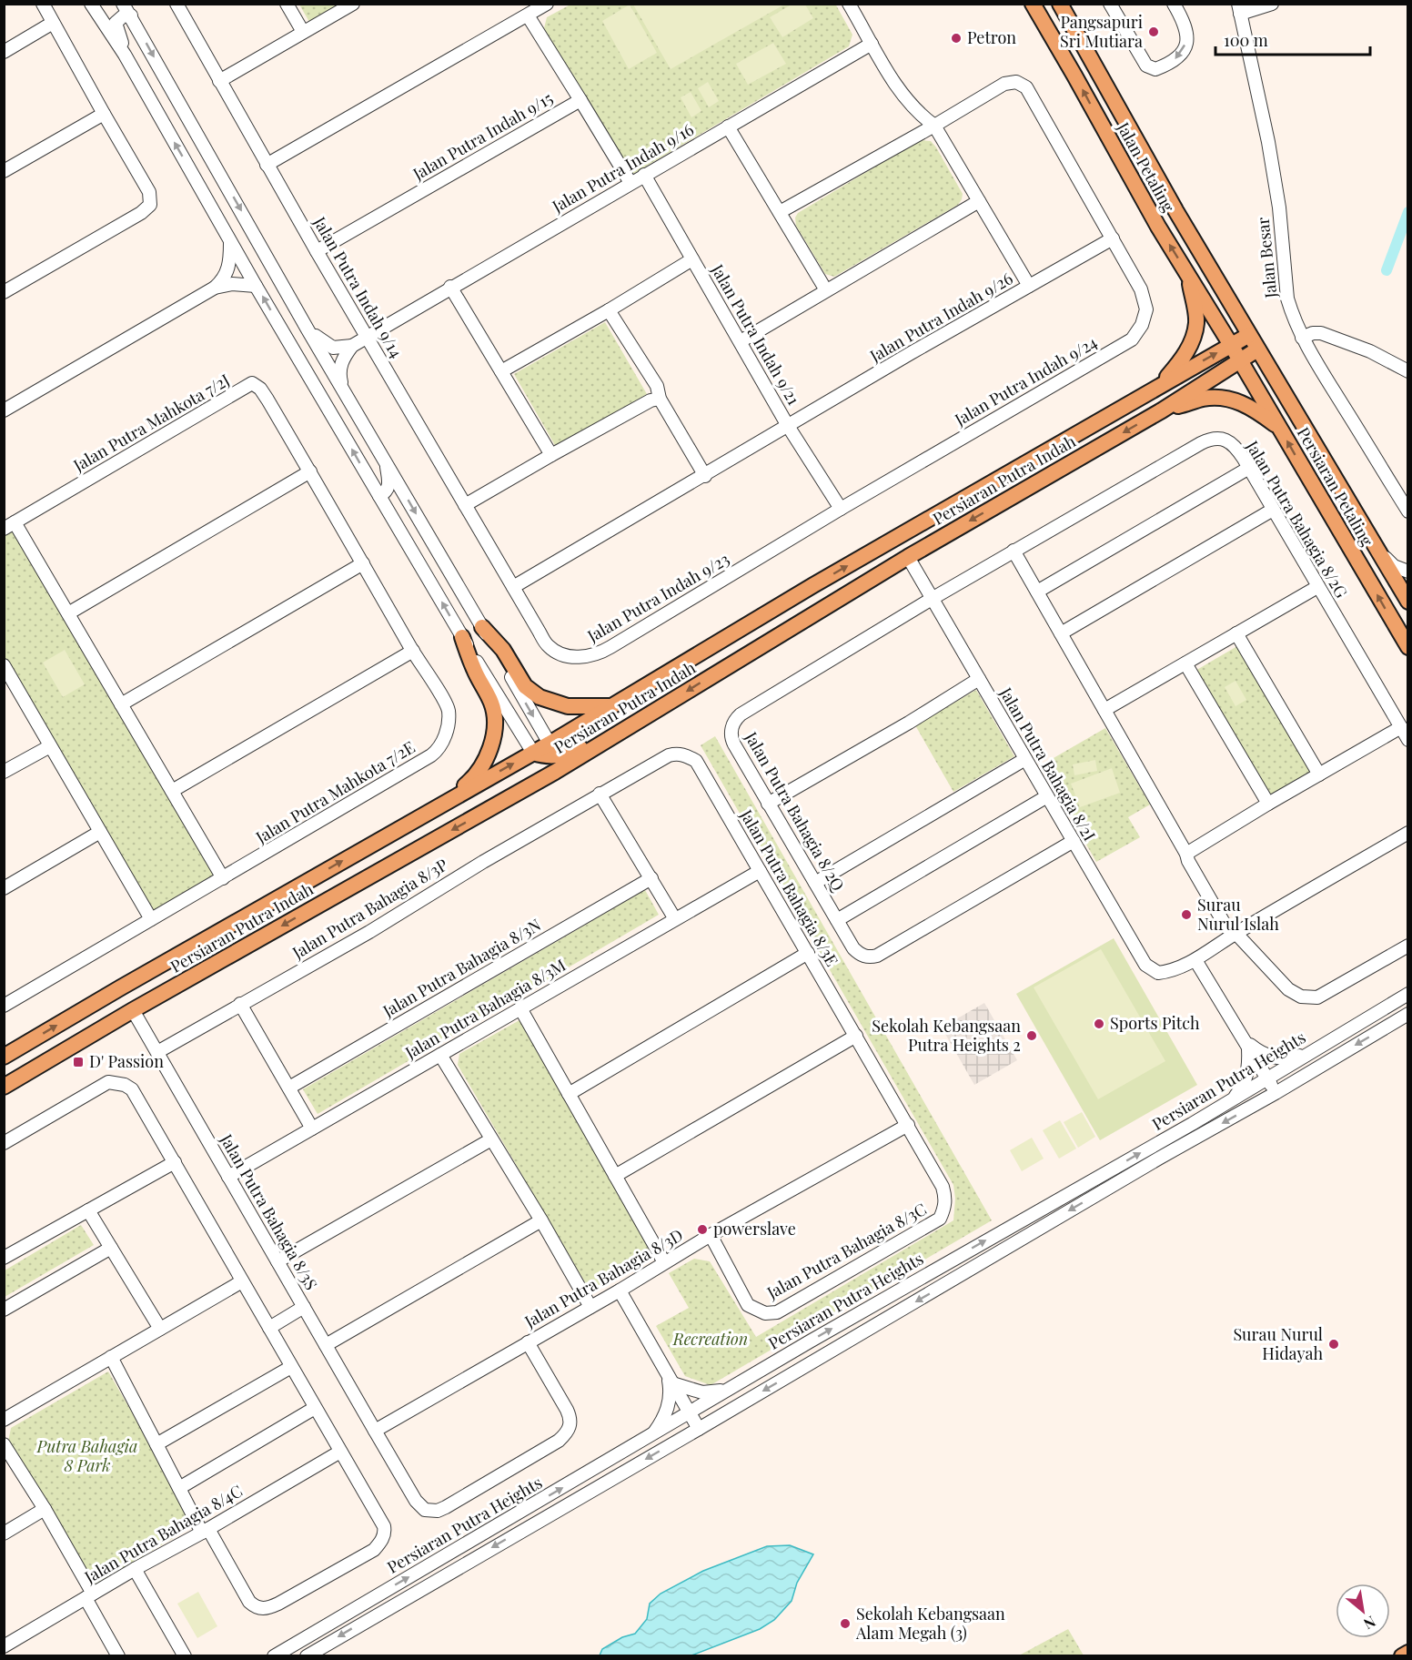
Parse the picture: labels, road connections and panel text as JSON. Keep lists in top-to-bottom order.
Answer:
{
  "streets": {
    "main road": ["Jalan Petaling", "Persiaran Putra Indah", "Persiaran Petaling"],
    "street": [
      "Jalan Putra Indah 9/15",
      "Jalan Putra Indah 9/16",
      "Jalan Besar",
      "Jalan Putra Indah 9/14",
      "Jalan Putra Indah 9/26",
      "Jalan Putra Indah 9/21",
      "Jalan Putra Indah 9/24",
      "Jalan Putra Mahkota 7/2J",
      "Jalan Putra Bahagia 8/2G",
      "Jalan Putra Indah 9/23",
      "Jalan Putra Bahagia 8/2I",
      "Jalan Putra Mahkota 7/2E",
      "Jalan Putra Bahagia 8/2Q",
      "Jalan Putra Bahagia 8/3E",
      "Jalan Putra Bahagia 8/3P",
      "Jalan Putra Bahagia 8/3N",
      "Jalan Putra Bahagia 8/3M",
      "Persiaran Putra Heights",
      "Jalan Putra Bahagia 8/3S",
      "Jalan Putra Bahagia 8/3C",
      "Jalan Putra Bahagia 8/3D",
      "Jalan Putra Bahagia 8/4C"
    ]
  },
  "crossings": [
    ["Jalan Putra Indah 9/15", "Jalan Putra Indah 9/14"],
    ["Jalan Petaling", "Persiaran Putra Indah"],
    ["Jalan Petaling", "Persiaran Petaling"],
    ["Jalan Putra Indah 9/16", "Jalan Putra Indah 9/14"],
    ["Jalan Putra Indah 9/16", "Jalan Putra Indah 9/21"],
    ["Jalan Putra Indah 9/14", "Jalan Putra Indah 9/26"],
    ["Jalan Putra Indah 9/14", "Jalan Putra Indah 9/23"],
    ["Jalan Putra Indah 9/26", "Jalan Putra Indah 9/21"],
    ["Jalan Putra Indah 9/26", "Jalan Putra Indah 9/24"],
    ["Jalan Putra Indah 9/26", "Jalan Putra Indah 9/23"],
    ["Jalan Putra Indah 9/21", "Jalan Putra Indah 9/24"],
    ["Jalan Putra Indah 9/21", "Jalan Putra Indah 9/23"],
    ["Jalan Putra Indah 9/24", "Jalan Putra Indah 9/23"],
    ["Jalan Putra Mahkota 7/2J", "Jalan Putra Mahkota 7/2E"],
    ["Persiaran Putra Indah", "Persiaran Petaling"],
    ["Persiaran Putra Indah", "Jalan Putra Bahagia 8/2I"],
    ["Persiaran Putra Indah", "Jalan Putra Bahagia 8/3S"],
    ["Jalan Putra Bahagia 8/2G", "Jalan Putra Bahagia 8/2I"],
    ["Jalan Putra Bahagia 8/2G", "Jalan Putra Bahagia 8/2Q"],
    ["Jalan Putra Bahagia 8/2I", "Jalan Putra Bahagia 8/2Q"],
    ["Jalan Putra Bahagia 8/3E", "Jalan Putra Bahagia 8/3P"],
    ["Jalan Putra Bahagia 8/3E", "Jalan Putra Bahagia 8/3M"],
    ["Jalan Putra Bahagia 8/3E", "Jalan Putra Bahagia 8/3C"],
    ["Jalan Putra Bahagia 8/3E", "Jalan Putra Bahagia 8/3D"],
    ["Jalan Putra Bahagia 8/3P", "Jalan Putra Bahagia 8/3S"],
    ["Jalan Putra Bahagia 8/3M", "Jalan Putra Bahagia 8/3S"],
    ["Jalan Putra Bahagia 8/3S", "Jalan Putra Bahagia 8/3D"],
    ["Jalan Putra Bahagia 8/3C", "Jalan Putra Bahagia 8/3D"]
  ],
  "parks": ["Recreation", "Putra Bahagia 8 Park"],
  "places": {
    "other": [
      "Pangsapuri Sri Mutiara",
      "Petron",
      "Surau Nurul Islah",
      "Sports Pitch",
      "Sekolah Kebangsaan Putra Heights 2",
      "powerslave",
      "Surau Nurul Hidayah",
      "Sekolah Kebangsaan Alam Megah (3)"
    ],
    "transit": ["D' Passion"]
  },
  "scale_bar": "100 m",
  "north": "bottom right"
}
